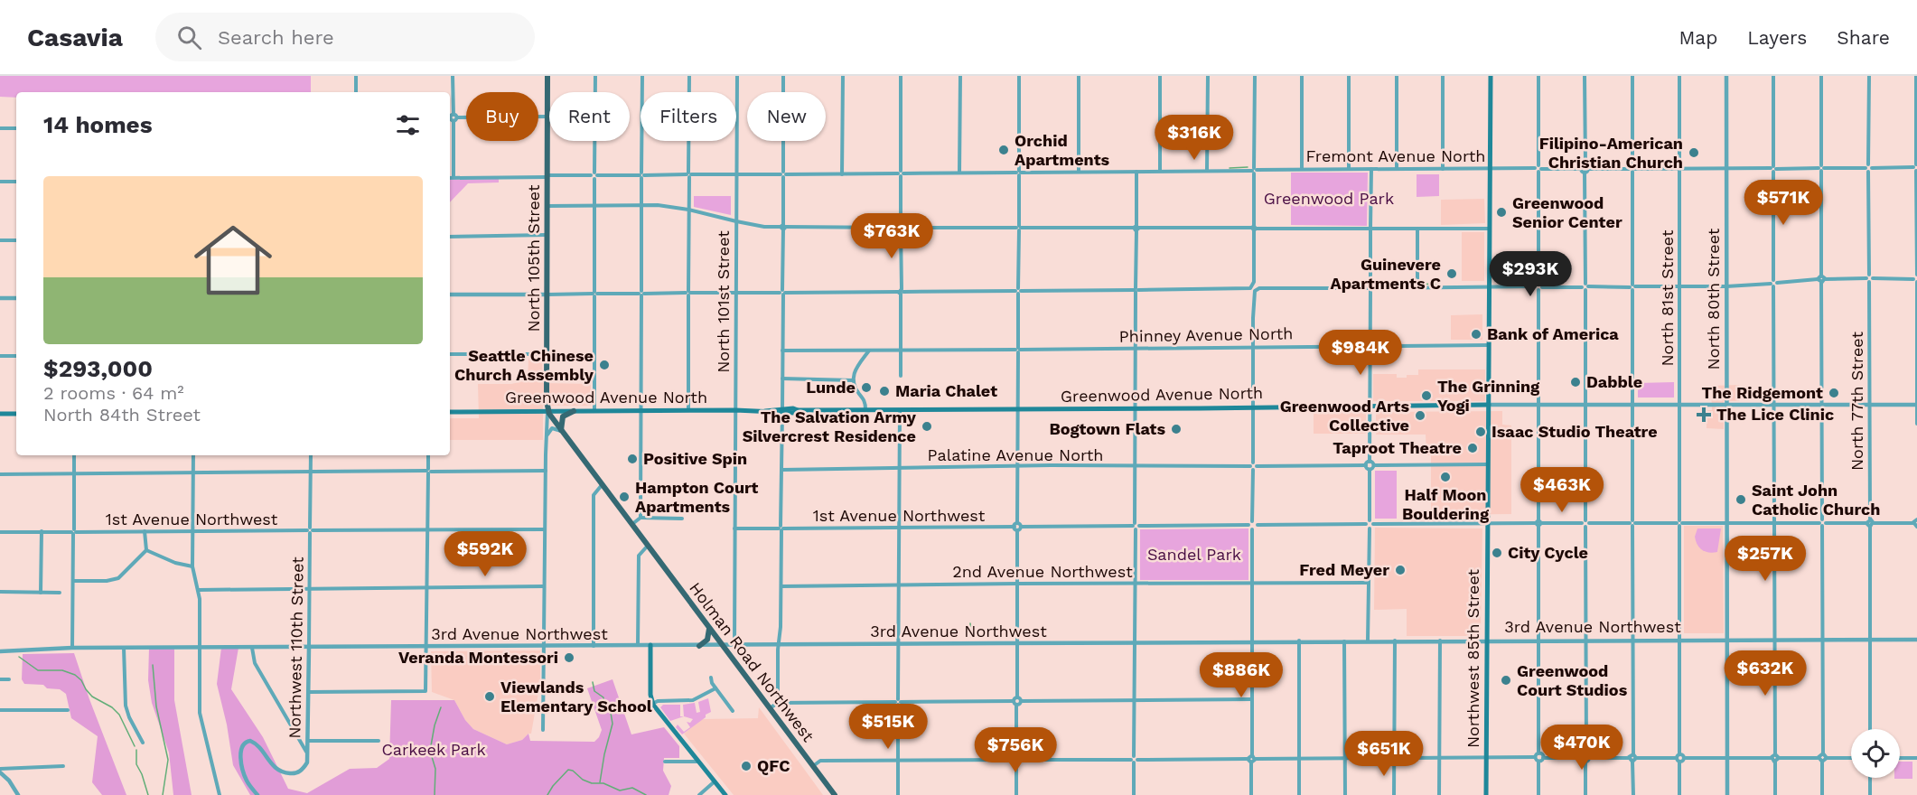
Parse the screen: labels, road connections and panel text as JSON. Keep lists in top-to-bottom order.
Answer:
{
  "streets": {
    "main road": [
      "North 105th Street",
      "Greenwood Avenue North",
      "Northwest 85th Street",
      "Holman Road Northwest"
    ],
    "street": [
      "Fremont Avenue North",
      "North 81st Street",
      "North 80th Street",
      "North 101st Street",
      "Phinney Avenue North",
      "North 77th Street",
      "Palatine Avenue North",
      "1st Avenue Northwest",
      "2nd Avenue Northwest",
      "3rd Avenue Northwest",
      "Northwest 110th Street"
    ]
  },
  "crossings": [
    ["Fremont Avenue North", "North 105th Street"],
    ["Fremont Avenue North", "North 81st Street"],
    ["Fremont Avenue North", "North 80th Street"],
    ["Fremont Avenue North", "North 101st Street"],
    ["Fremont Avenue North", "North 77th Street"],
    ["Fremont Avenue North", "Northwest 85th Street"],
    ["North 105th Street", "Greenwood Avenue North"],
    ["North 105th Street", "1st Avenue Northwest"],
    ["North 105th Street", "3rd Avenue Northwest"],
    ["North 105th Street", "Holman Road Northwest"],
    ["North 81st Street", "Greenwood Avenue North"],
    ["North 81st Street", "3rd Avenue Northwest"],
    ["North 80th Street", "Greenwood Avenue North"],
    ["North 80th Street", "3rd Avenue Northwest"],
    ["North 101st Street", "Greenwood Avenue North"],
    ["North 101st Street", "1st Avenue Northwest"],
    ["North 101st Street", "3rd Avenue Northwest"],
    ["Phinney Avenue North", "Northwest 85th Street"],
    ["Greenwood Avenue North", "North 77th Street"],
    ["Greenwood Avenue North", "Northwest 85th Street"],
    ["Greenwood Avenue North", "Holman Road Northwest"],
    ["North 77th Street", "3rd Avenue Northwest"],
    ["1st Avenue Northwest", "Northwest 110th Street"],
    ["3rd Avenue Northwest", "Northwest 110th Street"],
    ["3rd Avenue Northwest", "Northwest 85th Street"],
    ["3rd Avenue Northwest", "Holman Road Northwest"]
  ],
  "parks": ["Greenwood Park", "Sandel Park", "Carkeek Park"],
  "places": {
    "other": [
      "Orchid Apartments",
      "Filipino-American Christian Church",
      "Greenwood Senior Center",
      "Guinevere Apartments C",
      "Bank of America",
      "Seattle Chinese Church Assembly",
      "Dabble",
      "Lunde",
      "Maria Chalet",
      "The Ridgemont",
      "The Grinning Yogi",
      "Greenwood Arts Collective",
      "The Salvation Army Silvercrest Residence",
      "Bogtown Flats",
      "Isaac Studio Theatre",
      "Taproot Theatre",
      "Positive Spin",
      "Half Moon Bouldering",
      "Hampton Court Apartments",
      "Saint John Catholic Church",
      "City Cycle",
      "Fred Meyer",
      "Veranda Montessori",
      "Greenwood Court Studios",
      "Viewlands Elementary School",
      "QFC"
    ],
    "health": ["The Lice Clinic"]
  },
  "page": {
    "header": "Casavia",
    "search": "Search here",
    "nav": ["Map", "Layers", "Share"],
    "chip": [
      "Buy",
      "Rent",
      "Filters",
      "New"
    ],
    "heading": "14 homes",
    "price": [
      "$316K",
      "$571K",
      "$763K",
      "$293K",
      "$984K",
      "$463K",
      "$592K",
      "$257K",
      "$632K",
      "$886K",
      "$515K",
      "$470K",
      "$756K",
      "$651K"
    ],
    "list": [
      {
        "name": "$293,000",
        "note": "2 rooms · 64 m² · North 84th Street"
      }
    ]
  }
}
